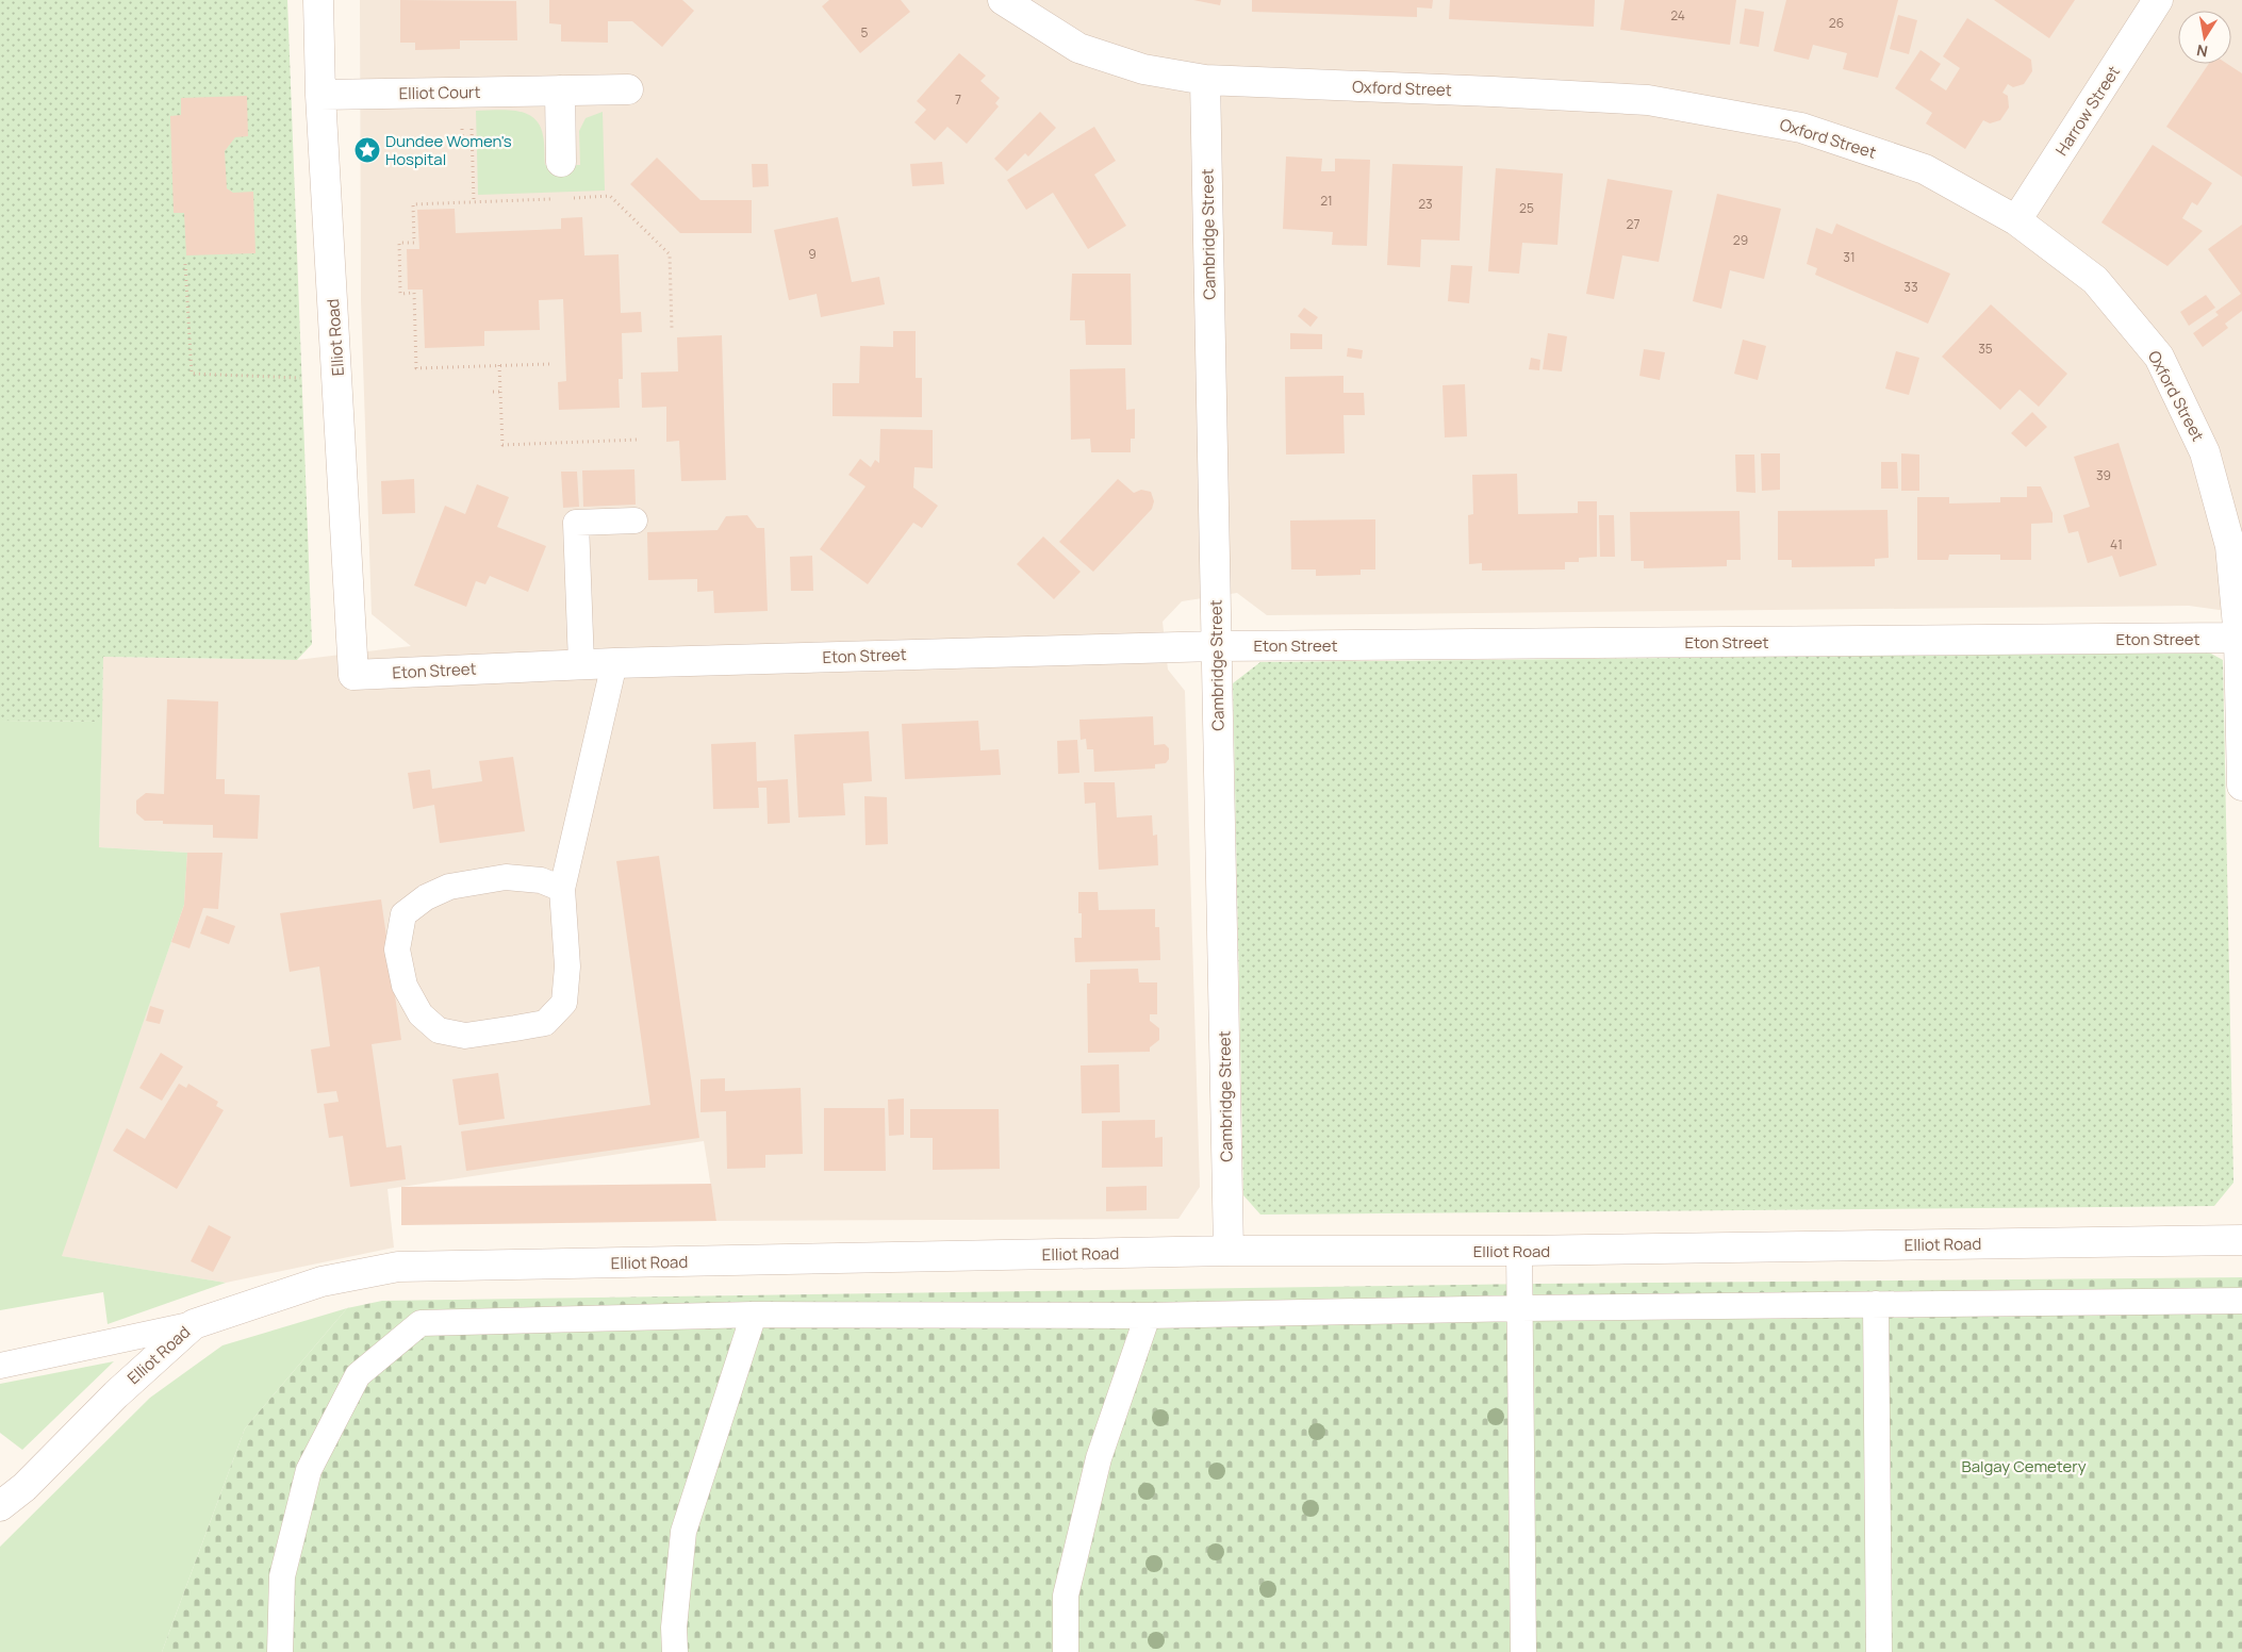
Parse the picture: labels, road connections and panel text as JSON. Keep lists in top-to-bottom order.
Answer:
{
  "streets": {
    "street": [
      "Oxford Street",
      "Elliot Court",
      "Harrow Street",
      "Cambridge Street",
      "Elliot Road",
      "Eton Street"
    ]
  },
  "crossings": [
    ["Oxford Street", "Harrow Street"],
    ["Oxford Street", "Cambridge Street"],
    ["Oxford Street", "Eton Street"],
    ["Elliot Court", "Elliot Road"],
    ["Cambridge Street", "Elliot Road"],
    ["Cambridge Street", "Eton Street"],
    ["Elliot Road", "Eton Street"]
  ],
  "parks": ["Balgay Cemetery"],
  "places": {
    "place": ["Dundee Women's Hospital"]
  },
  "house_numbers": [
    "24",
    "26",
    "5",
    "7",
    "21",
    "23",
    "25",
    "27",
    "29",
    "9",
    "31",
    "33",
    "35",
    "39",
    "41"
  ],
  "north": "bottom"
}
